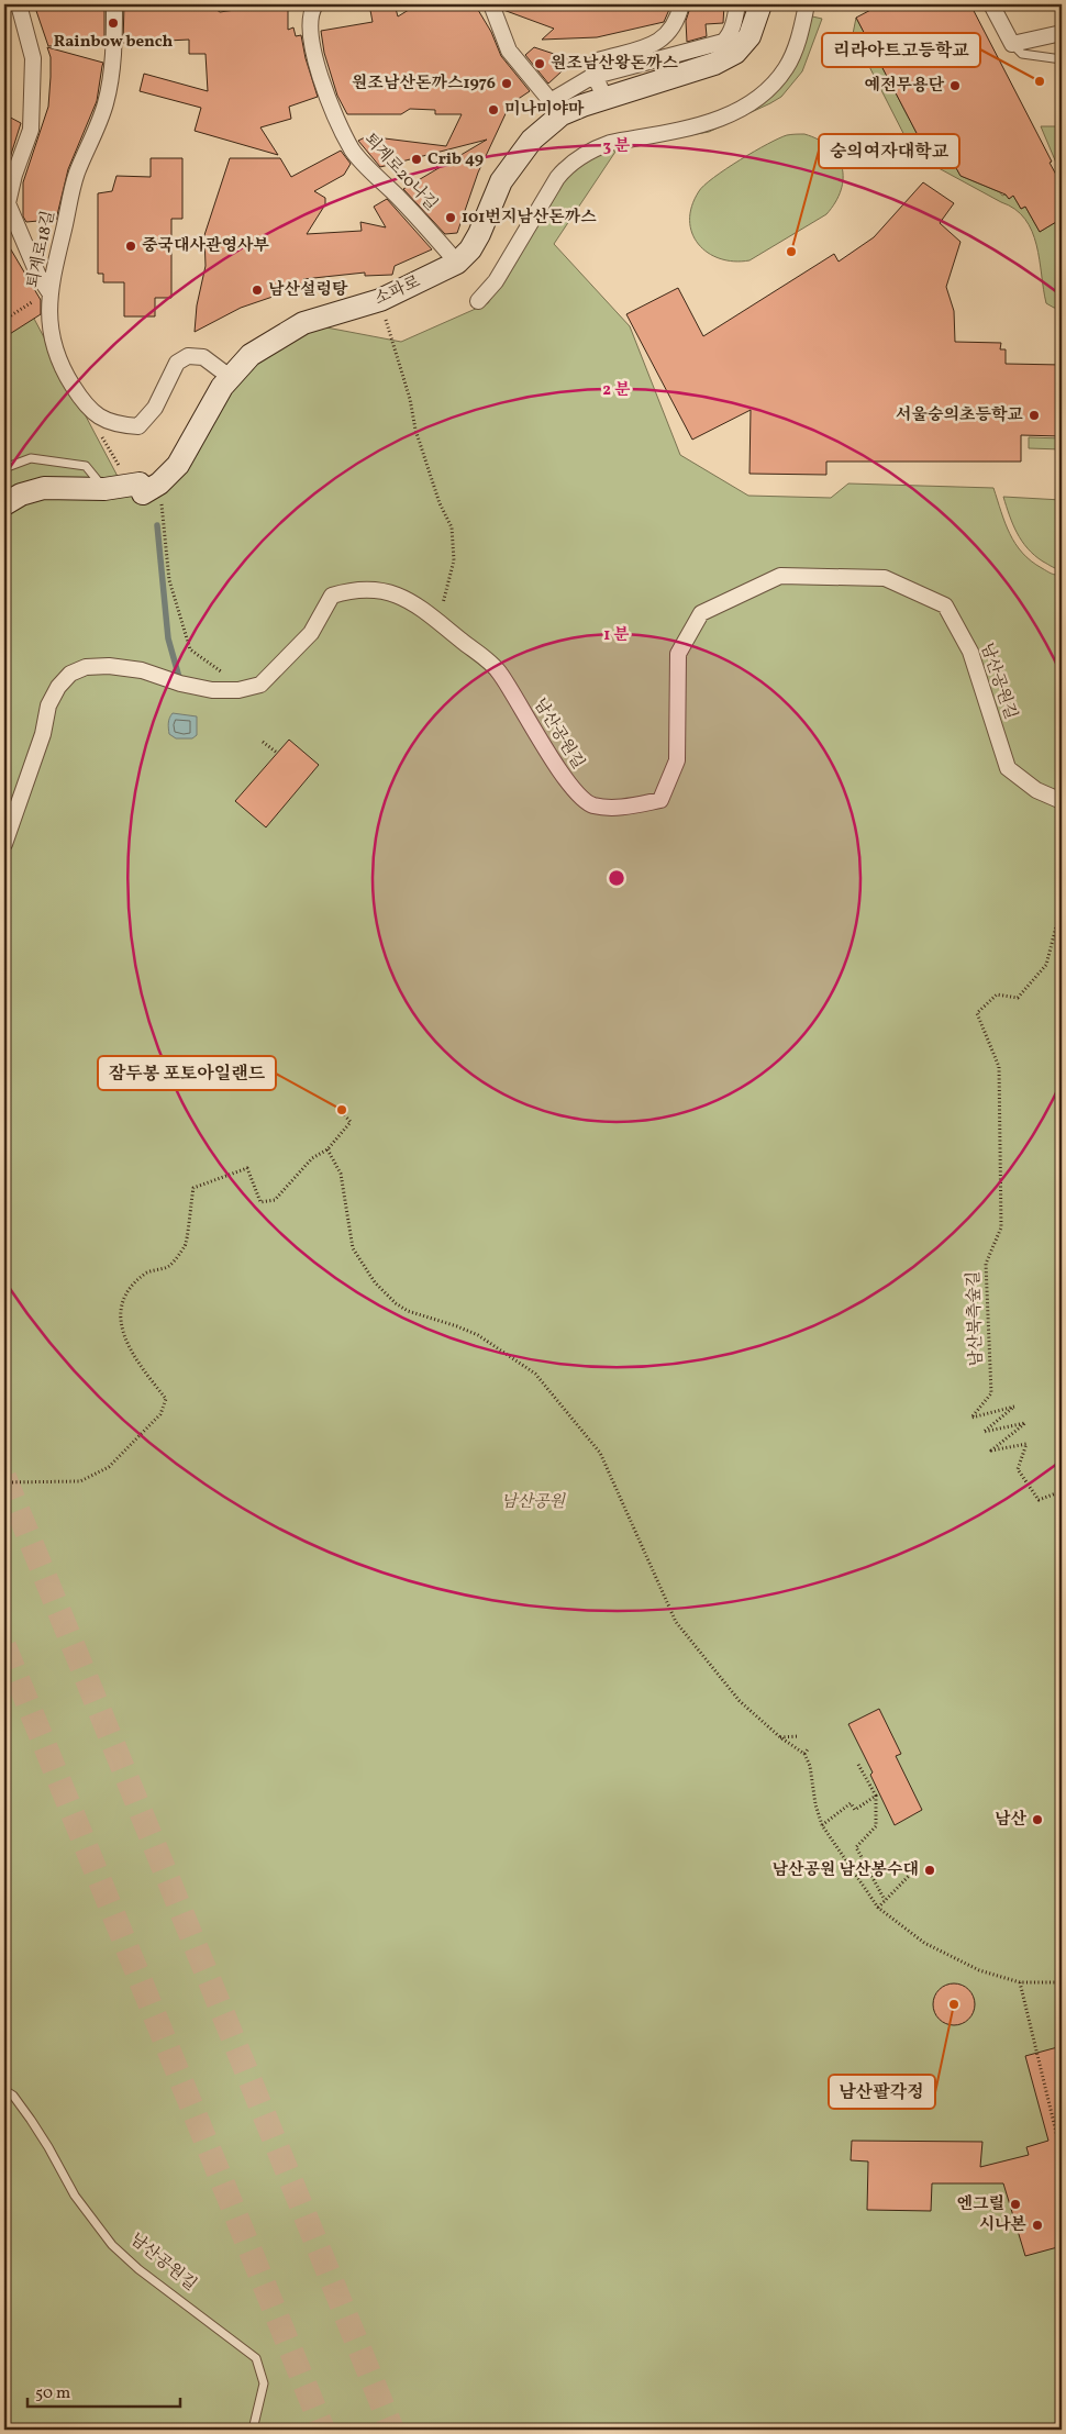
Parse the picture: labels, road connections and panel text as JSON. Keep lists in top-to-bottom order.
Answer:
{
  "streets": {
    "street": [
      "퇴계로20나길",
      "퇴계로18길",
      "소파로",
      "남산공원길"
    ],
    "path": ["남산북측숲길"]
  },
  "crossings": [
    ["퇴계로20나길", "소파로"]
  ],
  "parks": ["남산공원"],
  "places": [
    "Rainbow bench",
    "원조남산왕돈까스",
    "리라아트고등학교",
    "원조남산돈까스1976",
    "예전무용단",
    "미나미야마",
    "Crib 49",
    "101번지남산돈까스",
    "중국대사관영사부",
    "숭의여자대학교",
    "남산설렁탕",
    "서울숭의초등학교",
    "잠두봉 포토아일랜드",
    "남산",
    "남산공원 남산봉수대",
    "남산팔각정",
    "엔그릴",
    "시나본"
  ],
  "scale_bar": "50 m",
  "rings": ["3 분", "2 분", "1 분"]
}
